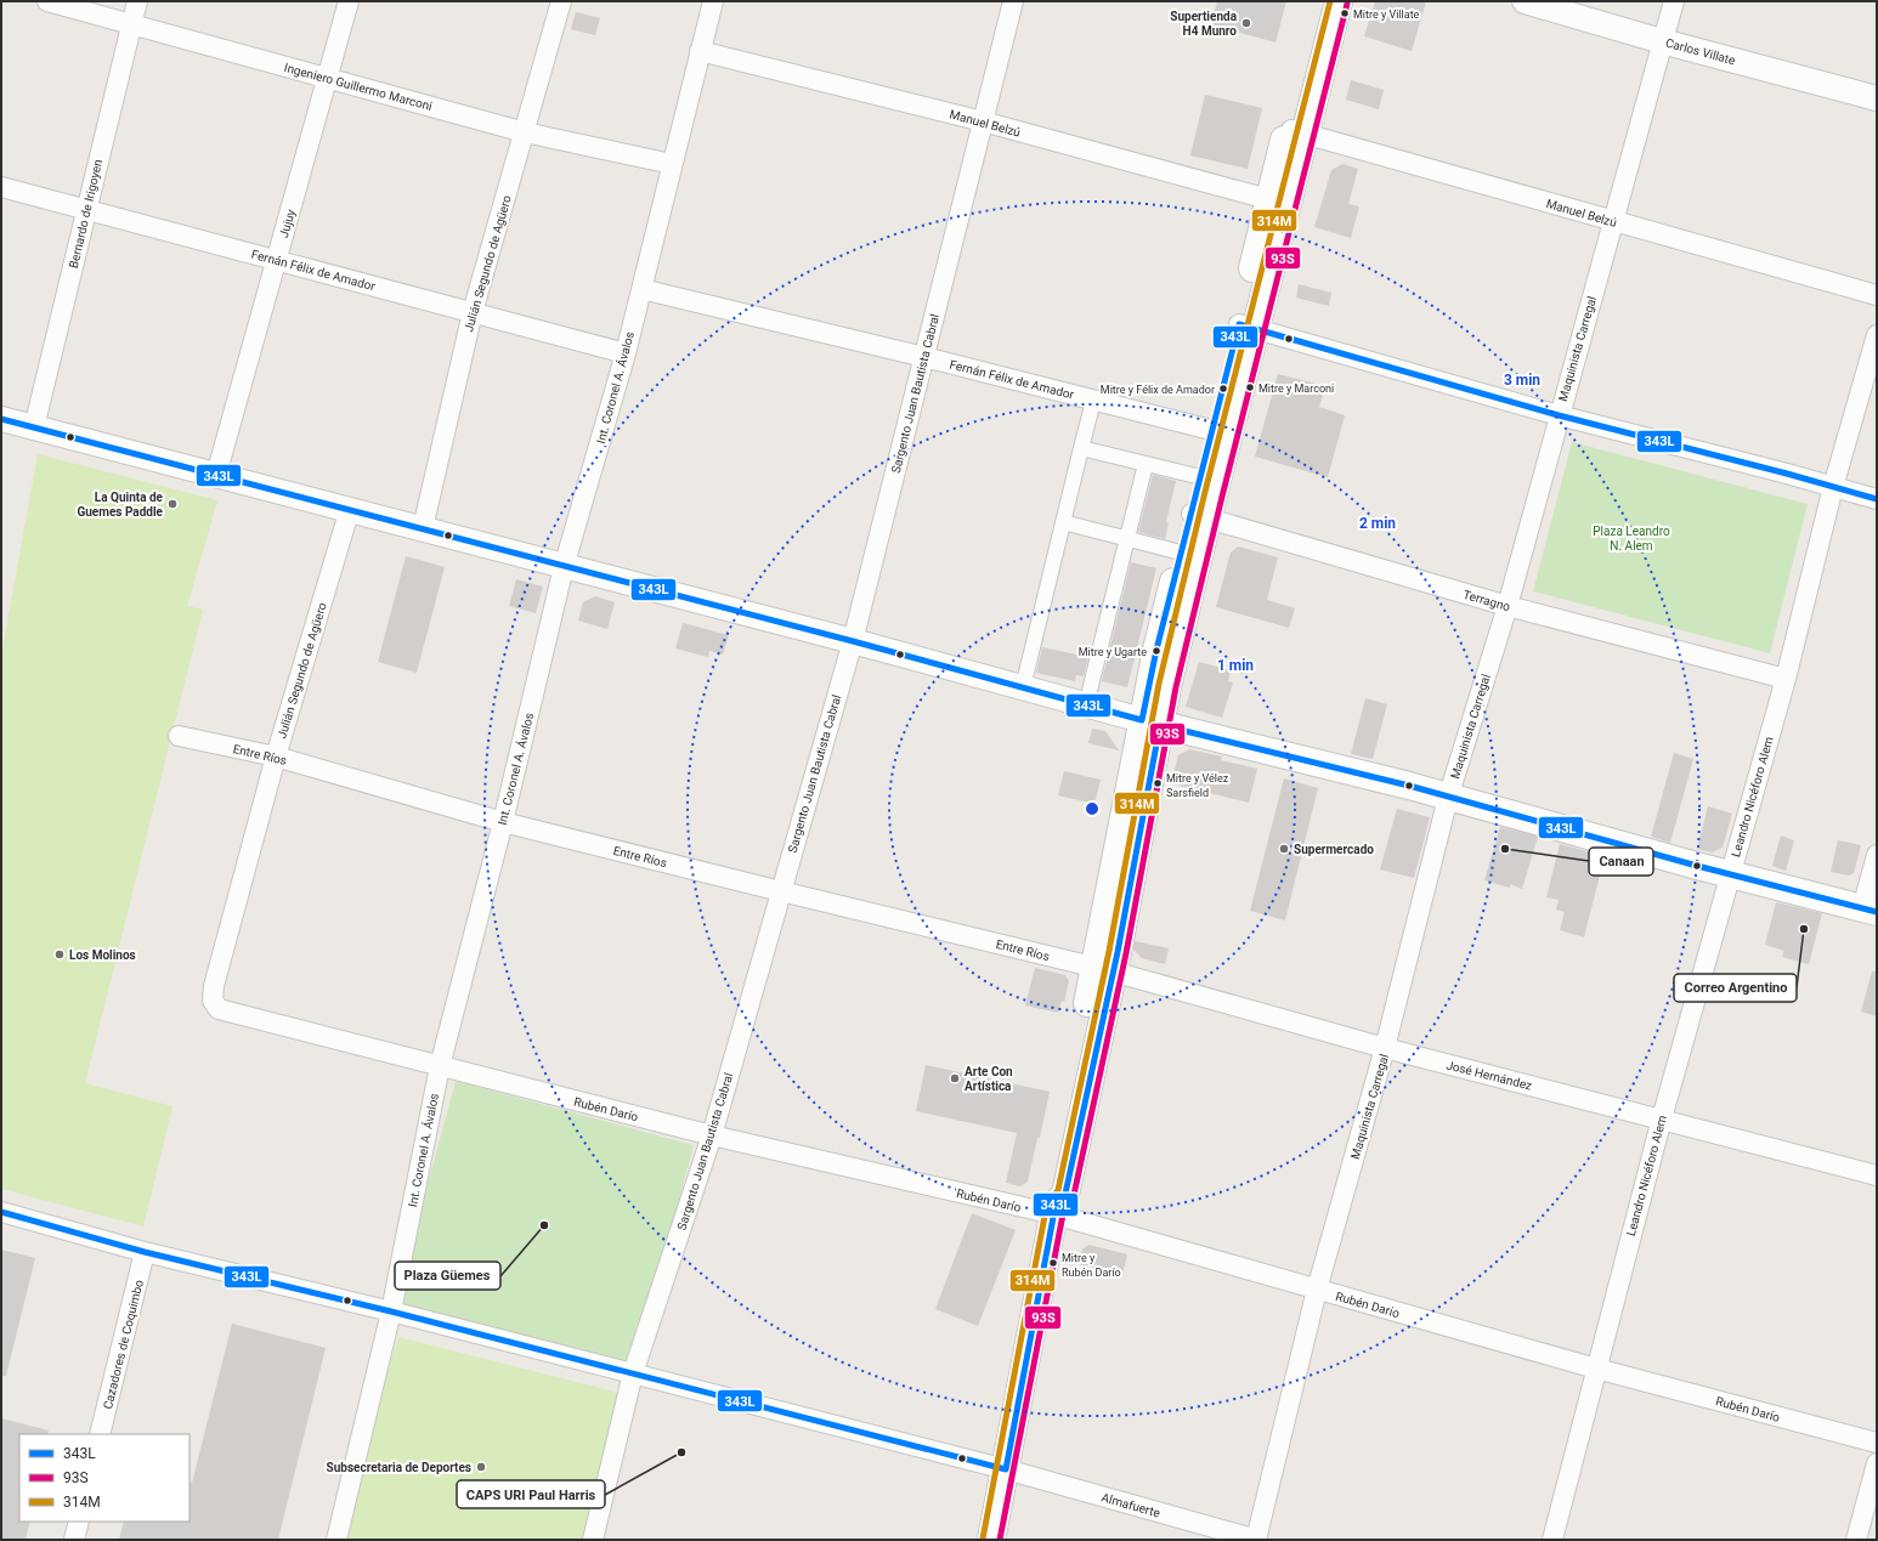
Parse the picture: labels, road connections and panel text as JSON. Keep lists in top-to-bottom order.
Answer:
{
  "streets": {
    "street": [
      "Carlos Villate",
      "Ingeniero Guillermo Marconi",
      "Manuel Belzú",
      "Bernardo de Irigoyen",
      "Jujuy",
      "Julián Segundo de Agüero",
      "Fernán Félix de Amador",
      "Maquinista Carregal",
      "Int. Coronel A. Ávalos",
      "Sargento Juan Bautista Cabral",
      "Terragno",
      "Entre Ríos",
      "Leandro Nicéforo Alem",
      "José Hernández",
      "Rubén Darío",
      "Cazadores de Coquimbo",
      "Almafuerte"
    ]
  },
  "crossings": [
    ["Carlos Villate", "Maquinista Carregal"],
    ["Ingeniero Guillermo Marconi", "Bernardo de Irigoyen"],
    ["Ingeniero Guillermo Marconi", "Jujuy"],
    ["Ingeniero Guillermo Marconi", "Julián Segundo de Agüero"],
    ["Ingeniero Guillermo Marconi", "Int. Coronel A. Ávalos"],
    ["Manuel Belzú", "Maquinista Carregal"],
    ["Manuel Belzú", "Int. Coronel A. Ávalos"],
    ["Manuel Belzú", "Sargento Juan Bautista Cabral"],
    ["Bernardo de Irigoyen", "Fernán Félix de Amador"],
    ["Jujuy", "Fernán Félix de Amador"],
    ["Julián Segundo de Agüero", "Fernán Félix de Amador"],
    ["Julián Segundo de Agüero", "Entre Ríos"],
    ["Julián Segundo de Agüero", "Rubén Darío"],
    ["Fernán Félix de Amador", "Int. Coronel A. Ávalos"],
    ["Fernán Félix de Amador", "Sargento Juan Bautista Cabral"],
    ["Maquinista Carregal", "Terragno"],
    ["Maquinista Carregal", "José Hernández"],
    ["Maquinista Carregal", "Rubén Darío"],
    ["Maquinista Carregal", "Almafuerte"],
    ["Int. Coronel A. Ávalos", "Entre Ríos"],
    ["Int. Coronel A. Ávalos", "Rubén Darío"],
    ["Int. Coronel A. Ávalos", "Almafuerte"],
    ["Sargento Juan Bautista Cabral", "Entre Ríos"],
    ["Sargento Juan Bautista Cabral", "Rubén Darío"],
    ["Sargento Juan Bautista Cabral", "Almafuerte"],
    ["Terragno", "Leandro Nicéforo Alem"],
    ["Entre Ríos", "José Hernández"],
    ["Leandro Nicéforo Alem", "José Hernández"],
    ["Leandro Nicéforo Alem", "Rubén Darío"],
    ["Cazadores de Coquimbo", "Almafuerte"]
  ],
  "parks": ["Plaza Leandro N. Alem"],
  "places": [
    "Mitre y Villate",
    "Supertienda H4 Munro",
    "Mitre y Marconi",
    "Mitre y Félix de Amador",
    "La Quinta de Guemes Paddle",
    "Mitre y Ugarte",
    "Mitre y Vélez Sarsfield",
    "Supermercado",
    "Canaan",
    "Correo Argentino",
    "Los Molinos",
    "Arte Con Artística",
    "Plaza Güemes",
    "Mitre y Rubén Darío",
    "CAPS URI Paul Harris",
    "Subsecretaria de Deportes"
  ],
  "lines": ["transit line 314M", "transit line 93S", "transit line 343L"],
  "legend": ["343L", "93S", "314M"],
  "rings": ["3 min", "2 min", "1 min"]
}
